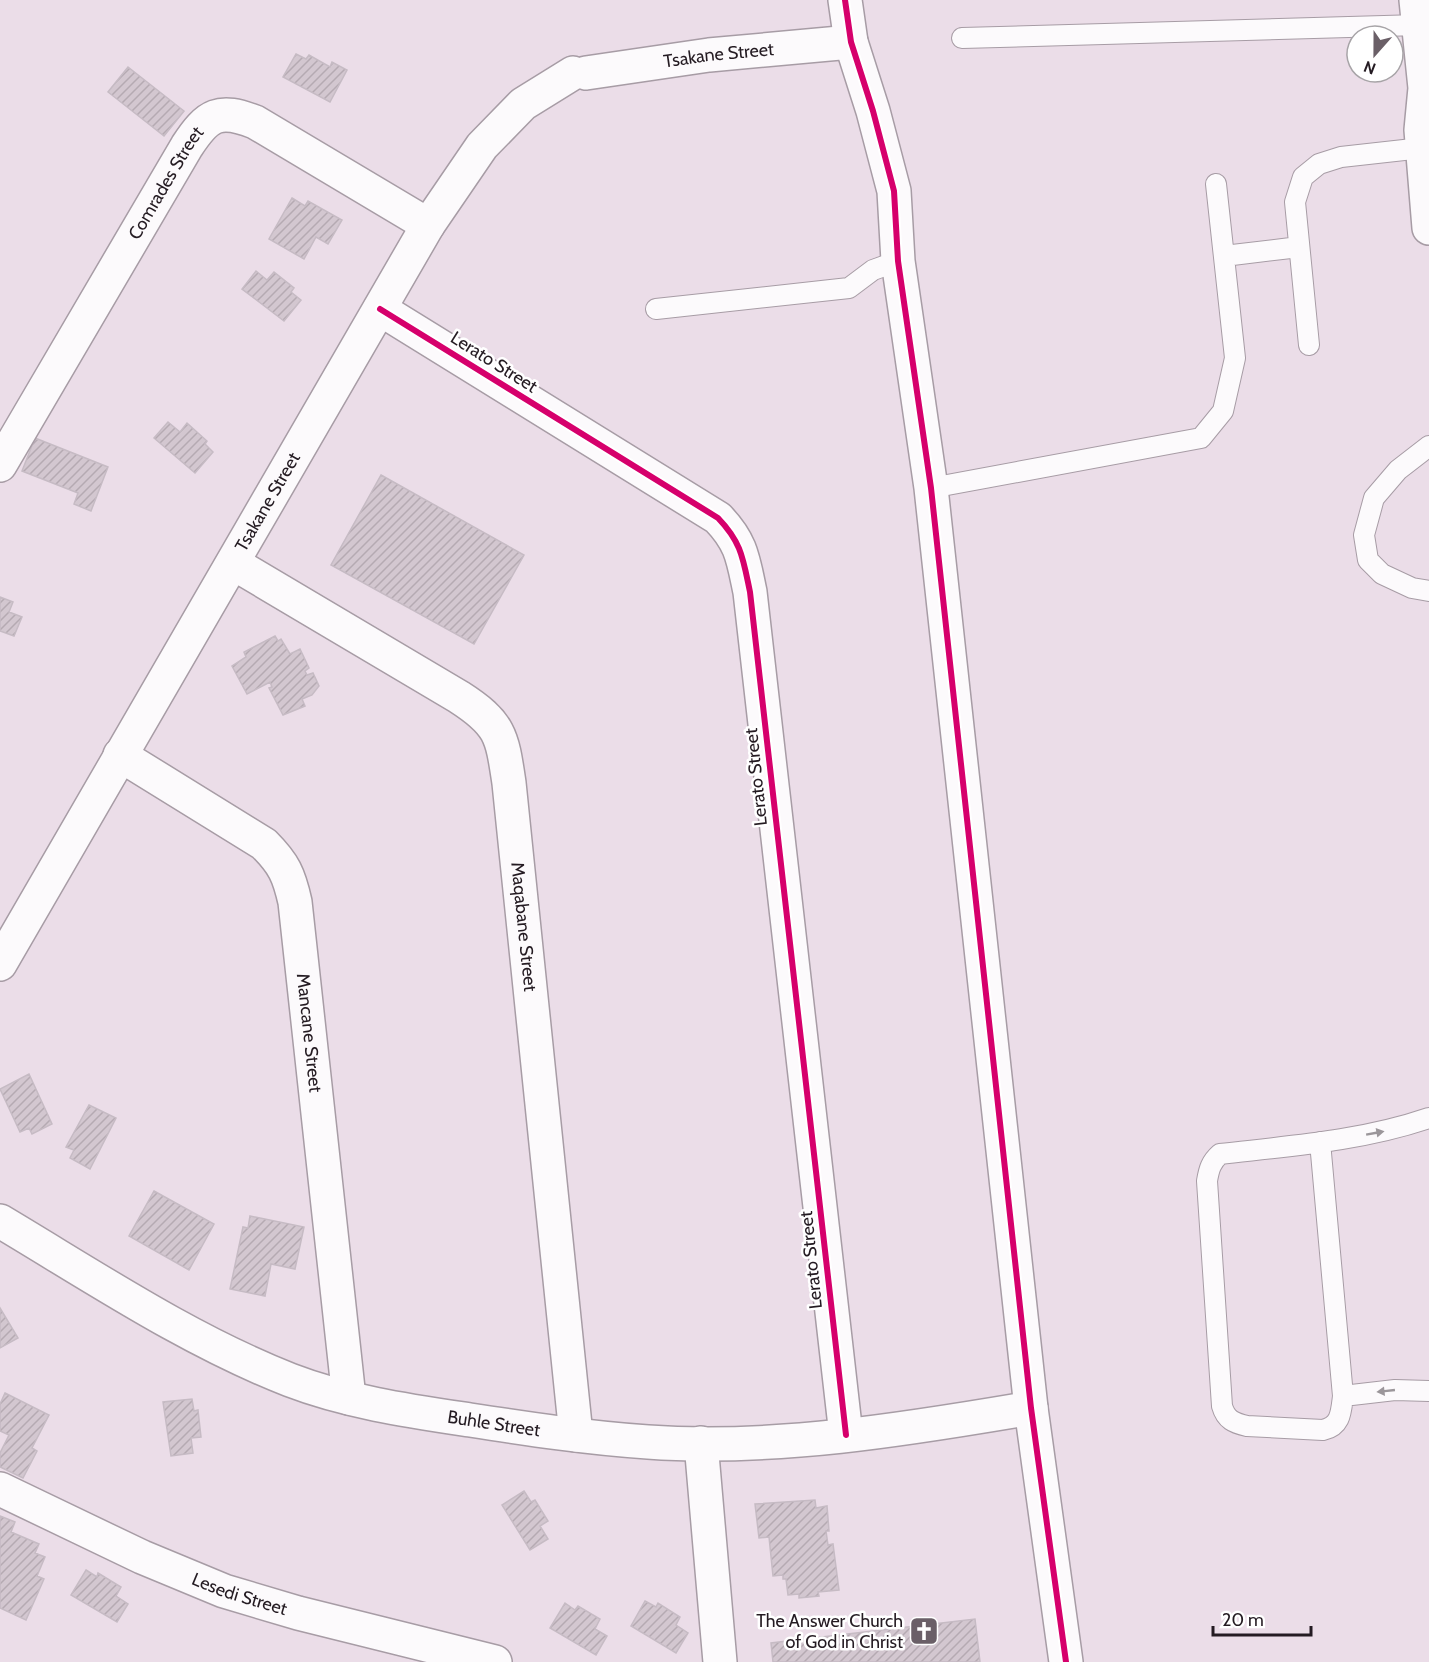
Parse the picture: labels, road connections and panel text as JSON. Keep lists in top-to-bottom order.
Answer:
{
  "streets": {
    "street": [
      "Tsakane Street",
      "Comrades Street",
      "Lerato Street",
      "Maqabane Street",
      "Mancane Street",
      "Buhle Street",
      "Lesedi Street"
    ]
  },
  "crossings": [
    ["Tsakane Street", "Comrades Street"],
    ["Tsakane Street", "Lerato Street"],
    ["Tsakane Street", "Maqabane Street"],
    ["Tsakane Street", "Mancane Street"],
    ["Lerato Street", "Buhle Street"],
    ["Maqabane Street", "Buhle Street"],
    ["Mancane Street", "Buhle Street"]
  ],
  "places": {
    "church": ["The Answer Church of God in Christ"]
  },
  "scale_bar": "20 m",
  "north": "bottom"
}
